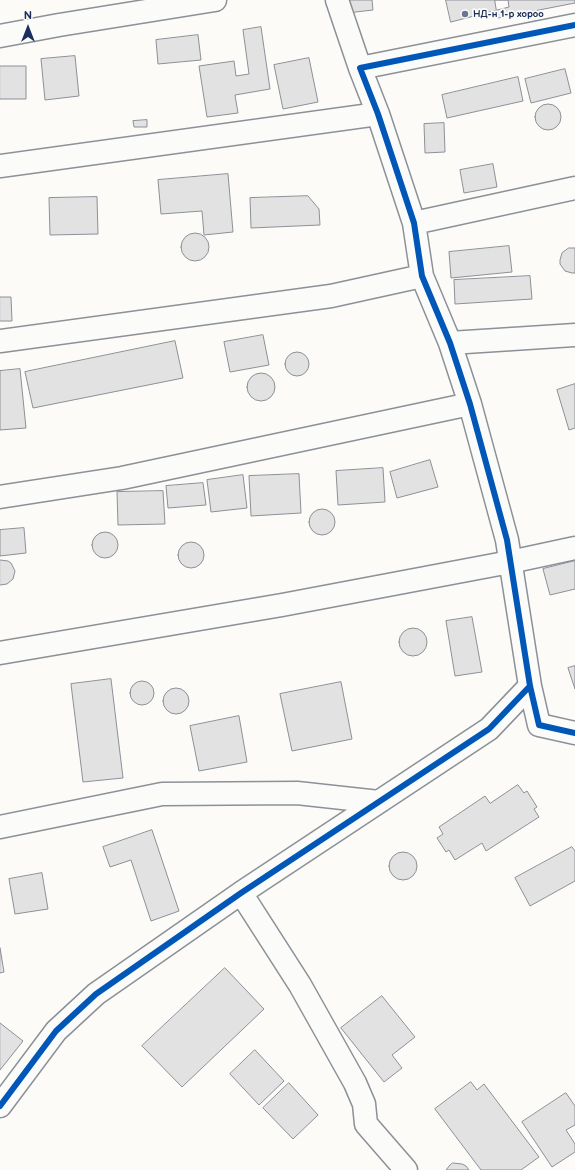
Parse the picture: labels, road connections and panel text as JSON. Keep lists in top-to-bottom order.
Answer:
{
  "places": ["НД-н 1-р хороо"],
  "north": "top"
}
